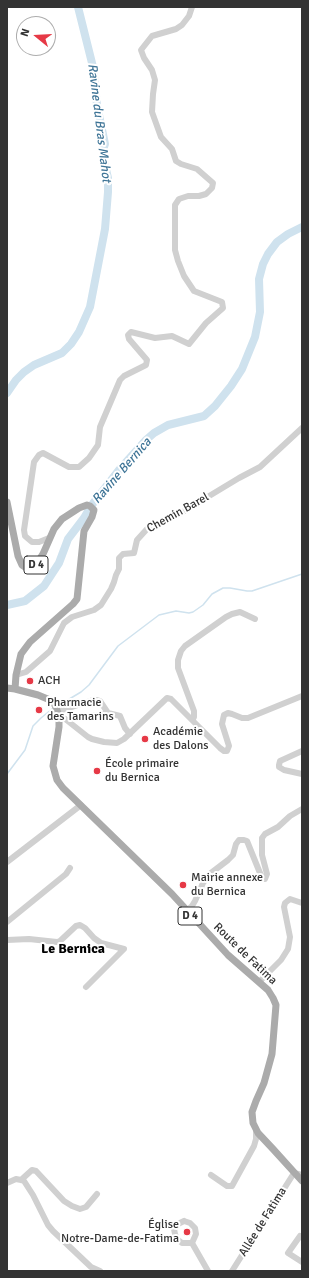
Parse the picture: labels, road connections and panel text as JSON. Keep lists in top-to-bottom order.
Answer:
{
  "streets": {
    "main road": ["D 4", "Route de Fatima"],
    "street": ["Chemin Barel", "Allée de Fatima"]
  },
  "crossings": [
    ["Chemin Barel", "D 4"]
  ],
  "districts": ["Le Bernica"],
  "water": ["Ravine du Bras Mahot", "Ravine Bernica"],
  "places": [
    "ACH",
    "Pharmacie des Tamarins",
    "Académie des Dalons",
    "École primaire du Bernica",
    "Mairie annexe du Bernica",
    "Église Notre-Dame-de-Fatima"
  ],
  "north": "left"
}
